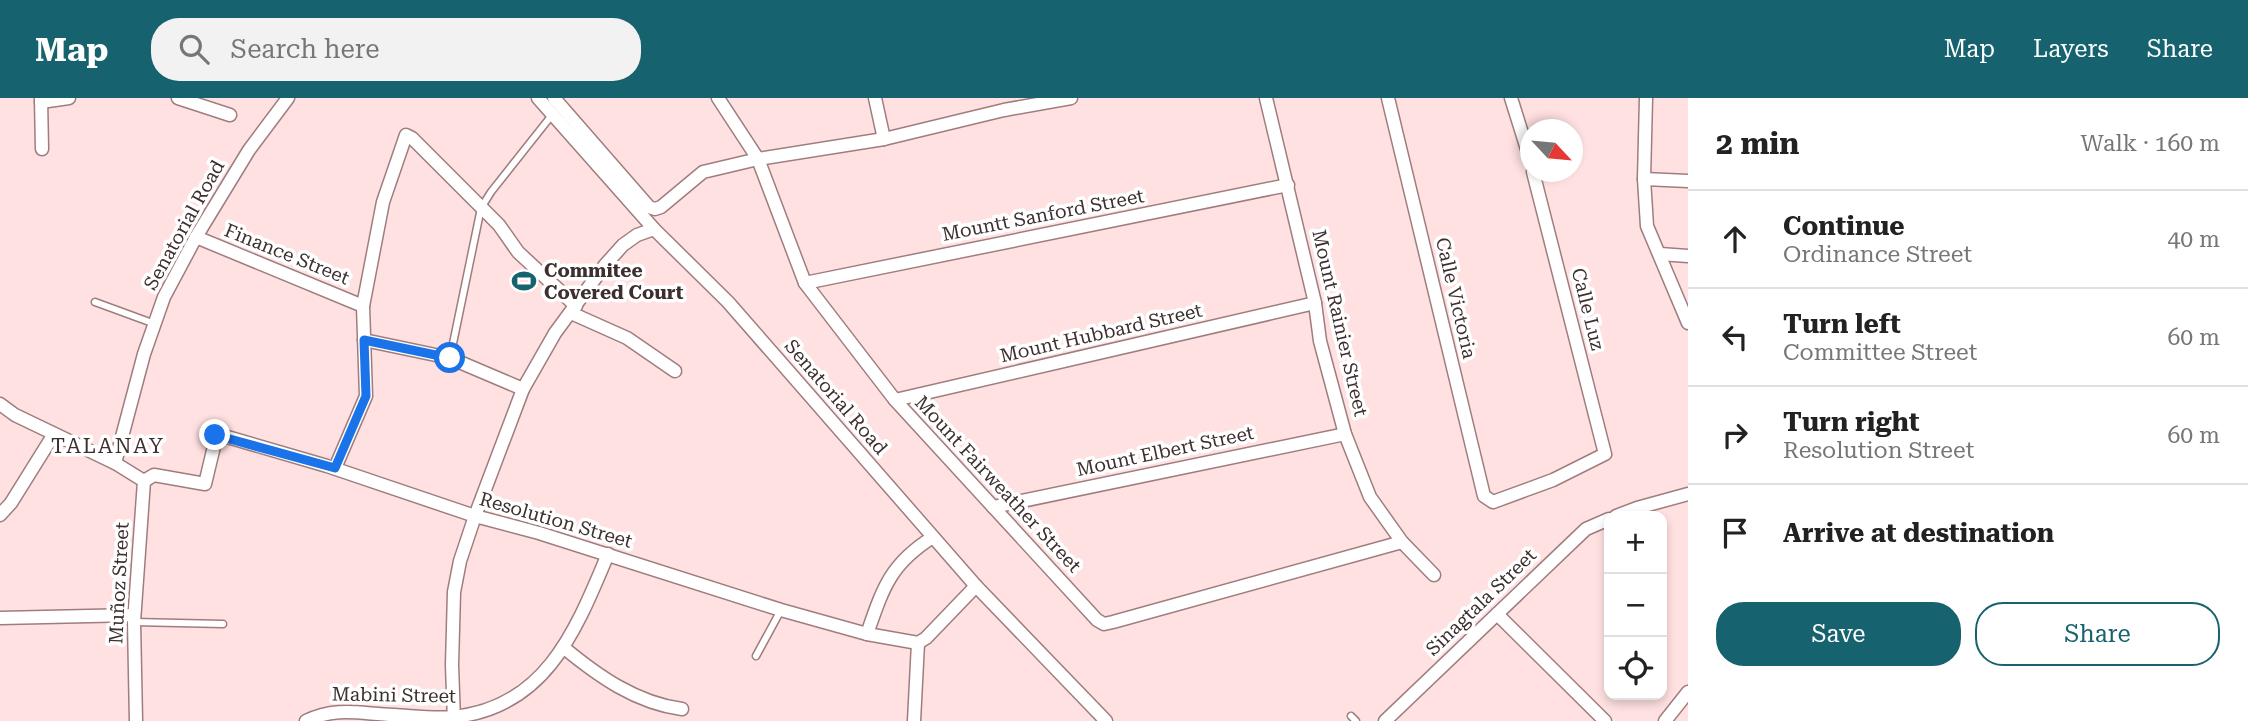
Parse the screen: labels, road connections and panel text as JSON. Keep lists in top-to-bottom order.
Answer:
{
  "streets": {
    "street": [
      "Mountt Sanford Street",
      "Senatorial Road",
      "Finance Street",
      "Calle Victoria",
      "Calle Luz",
      "Mount Rainier Street",
      "Mount Hubbard Street",
      "Mount Elbert Street",
      "Mount Fairweather Street",
      "Resolution Street",
      "Muñoz Street",
      "Sinagtala Street",
      "Mabini Street"
    ]
  },
  "crossings": [
    ["Mountt Sanford Street", "Mount Rainier Street"],
    ["Mountt Sanford Street", "Mount Fairweather Street"],
    ["Senatorial Road", "Finance Street"],
    ["Calle Victoria", "Calle Luz"],
    ["Mount Rainier Street", "Mount Hubbard Street"],
    ["Mount Rainier Street", "Mount Elbert Street"],
    ["Mount Rainier Street", "Mount Fairweather Street"],
    ["Mount Hubbard Street", "Mount Fairweather Street"],
    ["Mount Elbert Street", "Mount Fairweather Street"],
    ["Resolution Street", "Muñoz Street"],
    ["Resolution Street", "Mabini Street"]
  ],
  "districts": ["TALANAY"],
  "places": {
    "sports": ["Commitee Covered Court"]
  },
  "north": "bottom right",
  "page": {
    "header": "Map",
    "search": "Search here",
    "nav": ["Map", "Layers", "Share"],
    "heading": ["2 min", "Walk · 160 m"],
    "list": [
      ["Continue", "Ordinance Street", "40 m"],
      ["Turn left", "Committee Street", "60 m"],
      ["Turn right", "Resolution Street", "60 m"],
      "Arrive at destination"
    ],
    "map_buttons": ["+", "−"],
    "buttons": ["Save", "Share"]
  }
}
